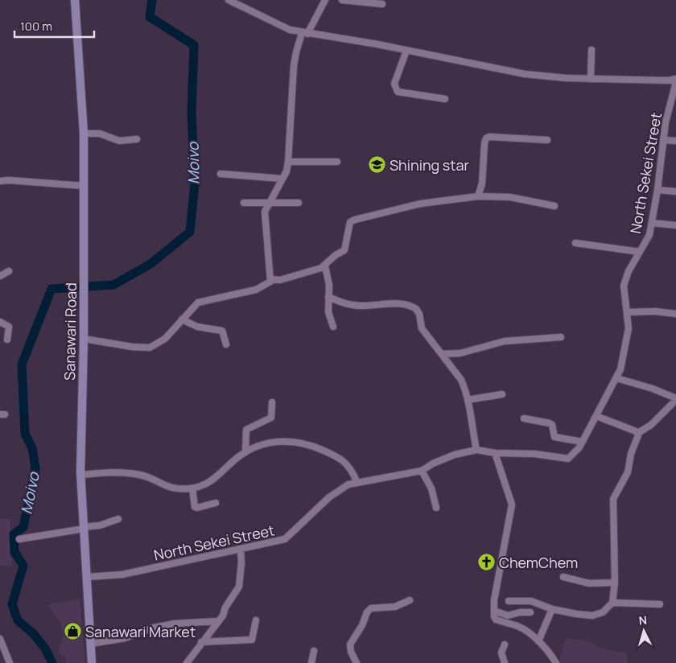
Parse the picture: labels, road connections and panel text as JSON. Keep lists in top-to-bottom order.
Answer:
{
  "streets": {
    "street": ["North Sekei Street", "Sanawari Road"]
  },
  "crossings": [
    ["North Sekei Street", "Sanawari Road"]
  ],
  "water": ["Moivo"],
  "places": {
    "school or university": ["Shining star"],
    "church": ["ChemChem"],
    "shop": ["Sanawari Market"]
  },
  "scale_bar": "100 m",
  "north": "top"
}
